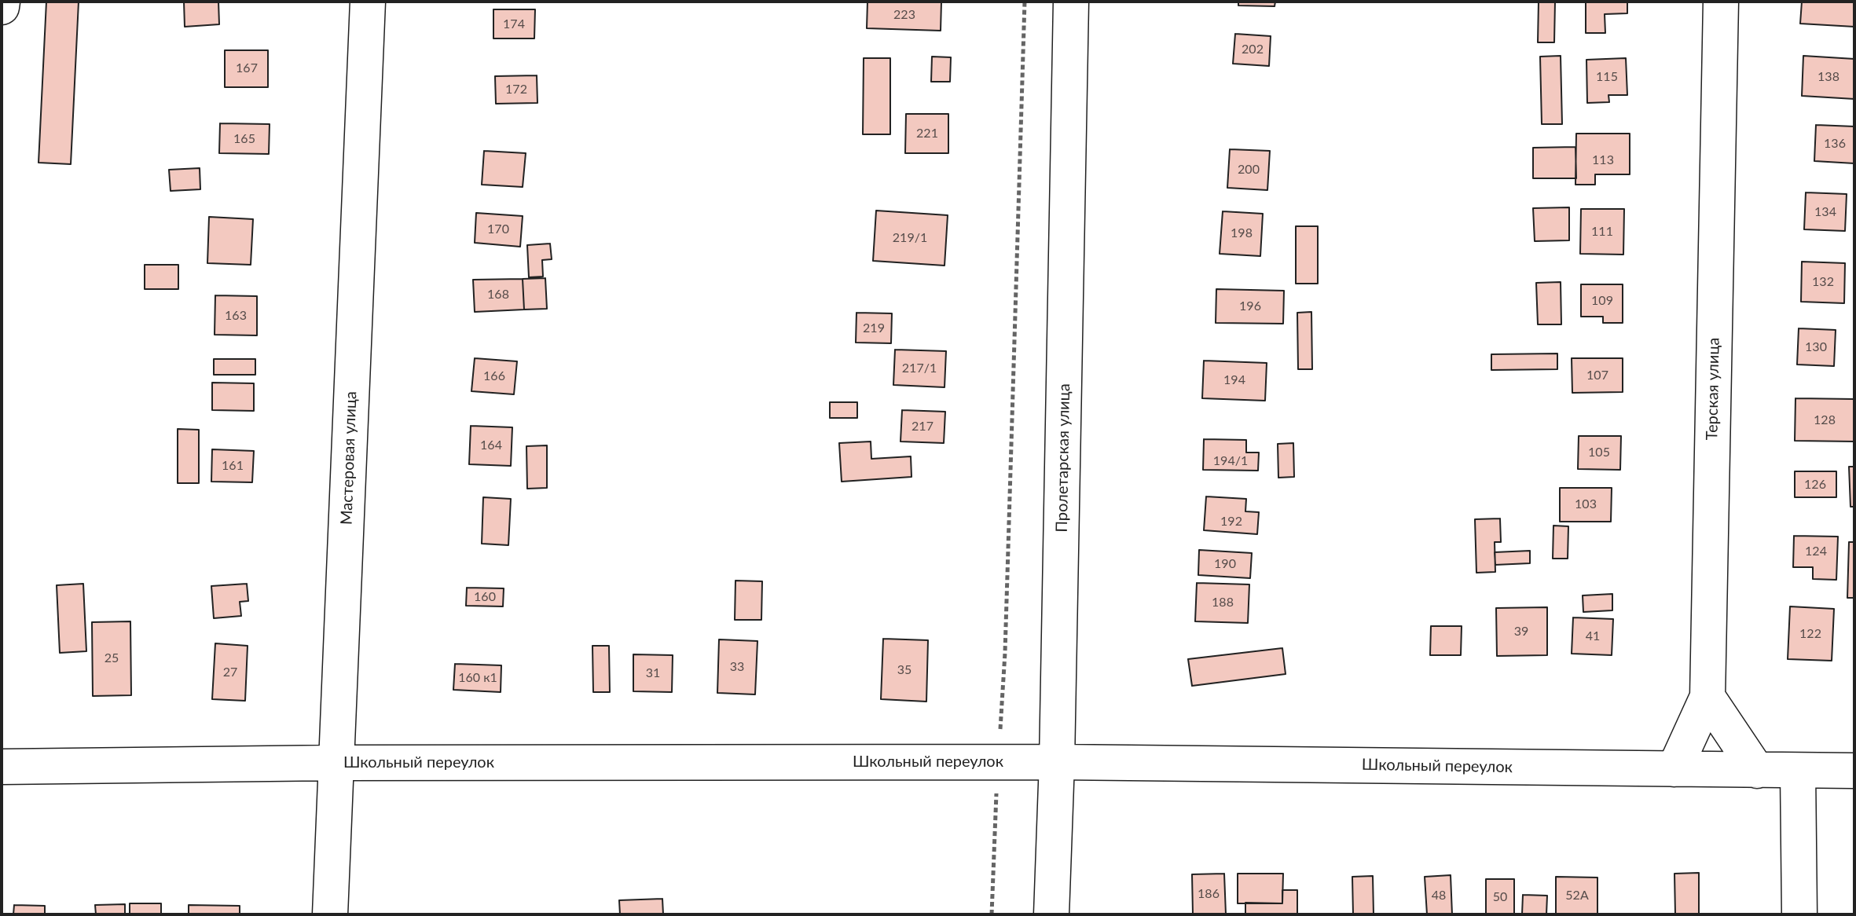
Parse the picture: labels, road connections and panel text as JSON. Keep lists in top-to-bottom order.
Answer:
{
  "streets": {
    "street": [
      "Терская улица",
      "Мастеровая улица",
      "Пролетарская улица",
      "Школьный переулок"
    ]
  },
  "crossings": [
    ["Терская улица", "Школьный переулок"],
    ["Мастеровая улица", "Школьный переулок"],
    ["Пролетарская улица", "Школьный переулок"]
  ],
  "house_numbers": [
    "223",
    "174",
    "202",
    "167",
    "115",
    "138",
    "172",
    "221",
    "165",
    "136",
    "113",
    "200",
    "134",
    "170",
    "111",
    "198",
    "219/1",
    "132",
    "168",
    "109",
    "196",
    "163",
    "219",
    "130",
    "217/1",
    "107",
    "166",
    "194",
    "128",
    "217",
    "164",
    "105",
    "194/1",
    "161",
    "126",
    "103",
    "192",
    "124",
    "190",
    "160",
    "188",
    "39",
    "122",
    "41",
    "25",
    "33",
    "35",
    "27",
    "31",
    "160 к1",
    "186",
    "48",
    "52А",
    "50"
  ]
}
